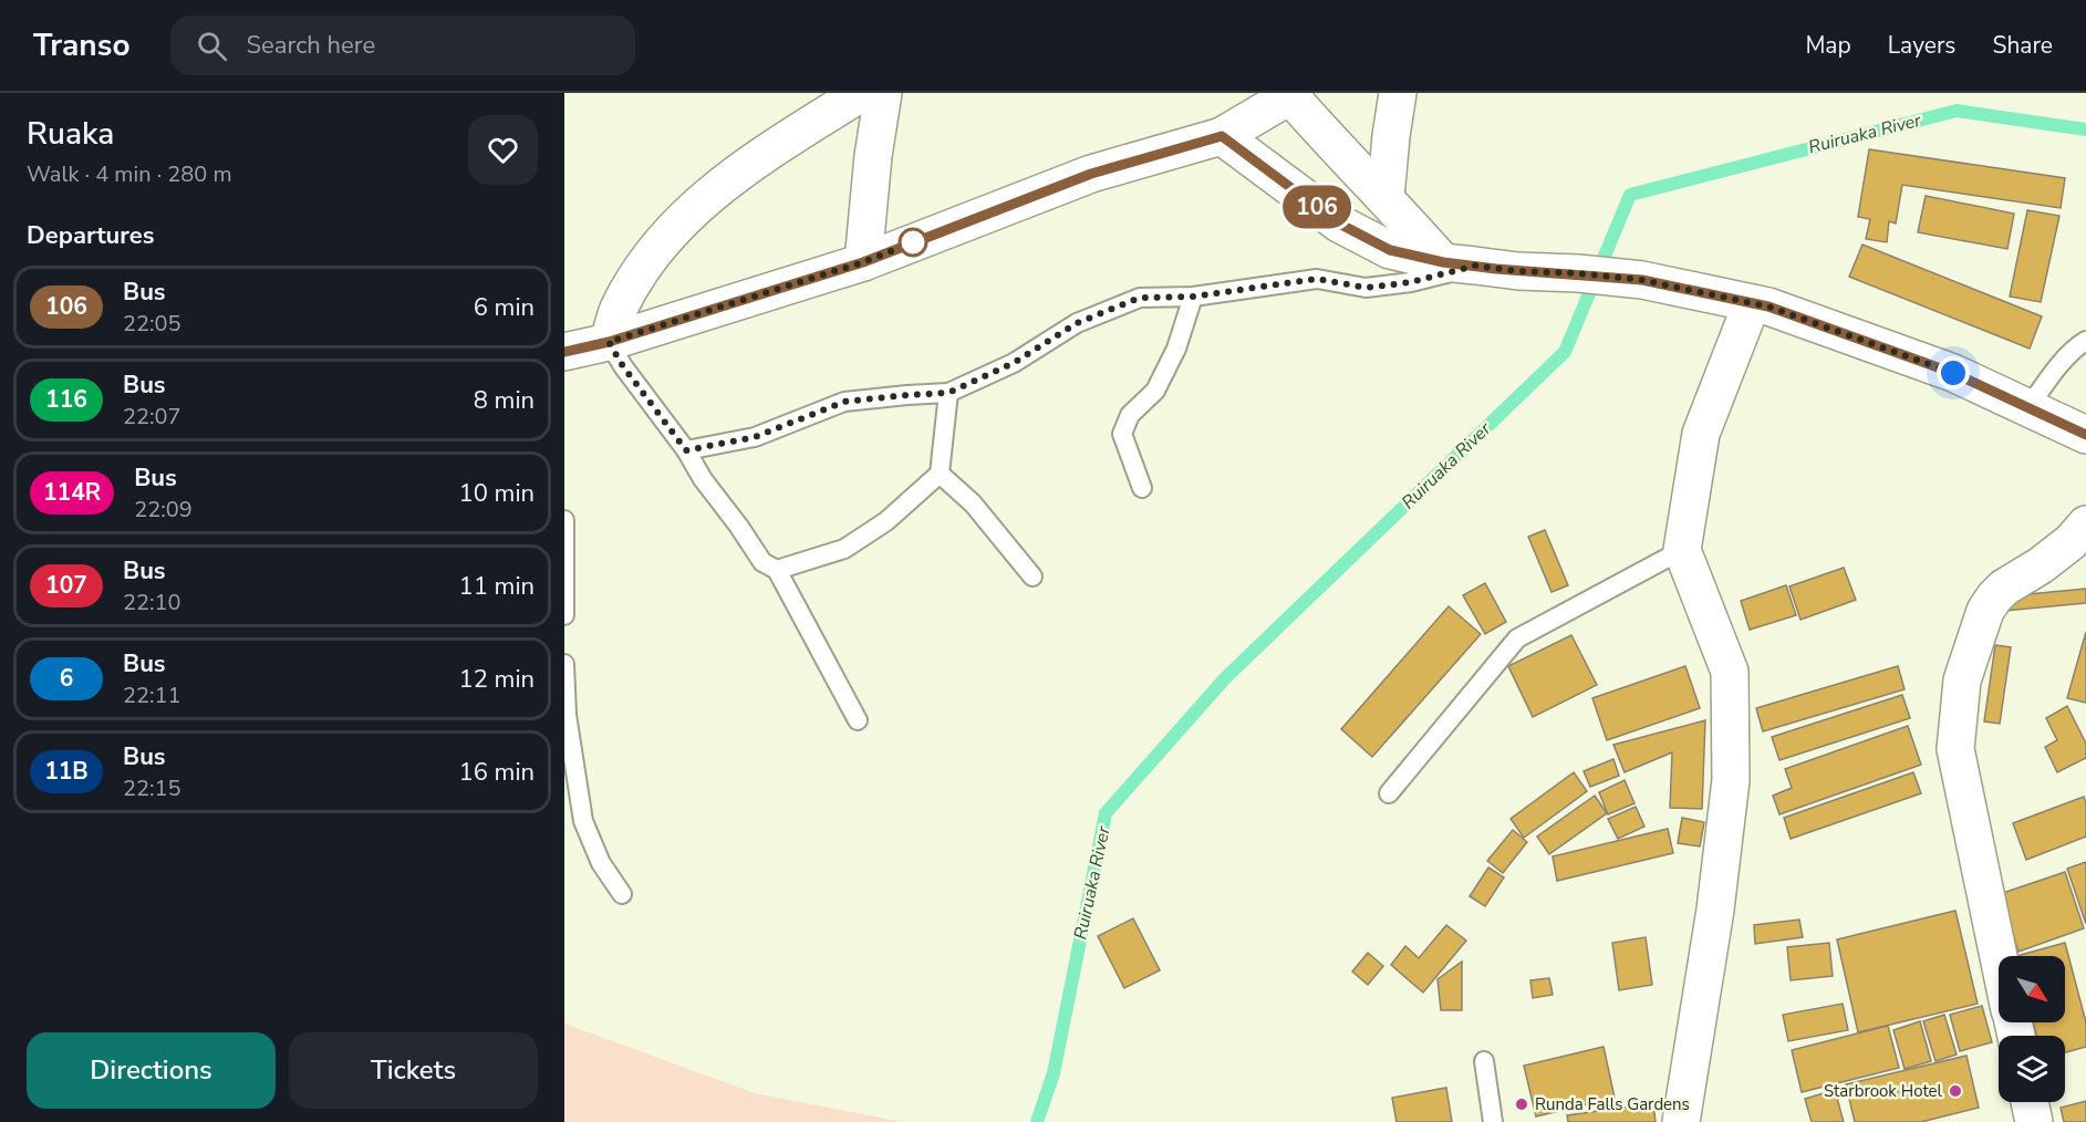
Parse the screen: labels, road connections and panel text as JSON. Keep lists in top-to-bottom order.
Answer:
{
  "water": ["Ruiruaka River"],
  "places": ["Starbrook Hotel", "Runda Falls Gardens"],
  "lines": ["bus line 106"],
  "north": "bottom right",
  "page": {
    "header": "Transo",
    "search": "Search here",
    "nav": ["Map", "Layers", "Share"],
    "heading": [
      ["Ruaka", "Walk · 4 min · 280 m"],
      "Departures"
    ],
    "on_map": "106",
    "list": [
      {
        "mark": "106",
        "name": "Bus",
        "note": "22:05",
        "value": "6 min"
      },
      {
        "mark": "116",
        "name": "Bus",
        "note": "22:07",
        "value": "8 min"
      },
      {
        "mark": "114R",
        "name": "Bus",
        "note": "22:09",
        "value": "10 min"
      },
      {
        "mark": "107",
        "name": "Bus",
        "note": "22:10",
        "value": "11 min"
      },
      {
        "mark": "6",
        "name": "Bus",
        "note": "22:11",
        "value": "12 min"
      },
      {
        "mark": "11B",
        "name": "Bus",
        "note": "22:15",
        "value": "16 min"
      }
    ],
    "buttons": ["Directions", "Tickets"]
  }
}
